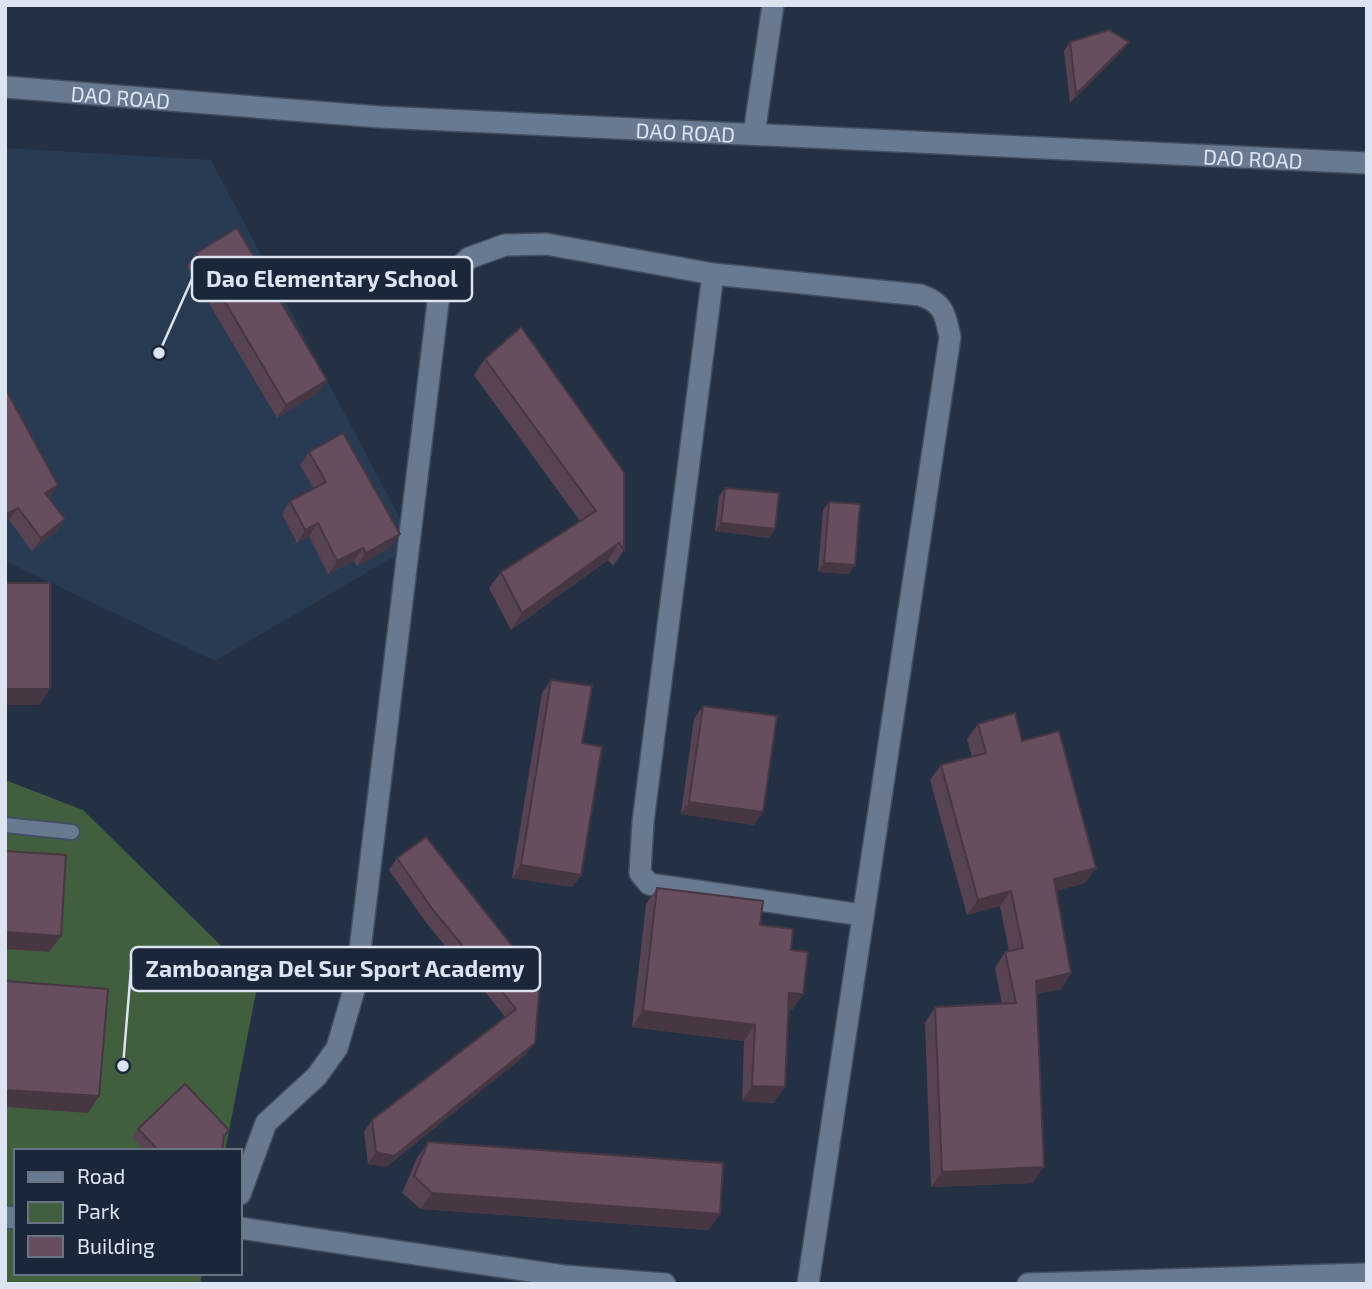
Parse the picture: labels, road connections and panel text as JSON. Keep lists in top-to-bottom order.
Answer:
{
  "streets": {
    "street": ["DAO ROAD"]
  },
  "places": ["Dao Elementary School", "Zamboanga Del Sur Sport Academy"],
  "legend": ["Road", "Park", "Building"]
}
